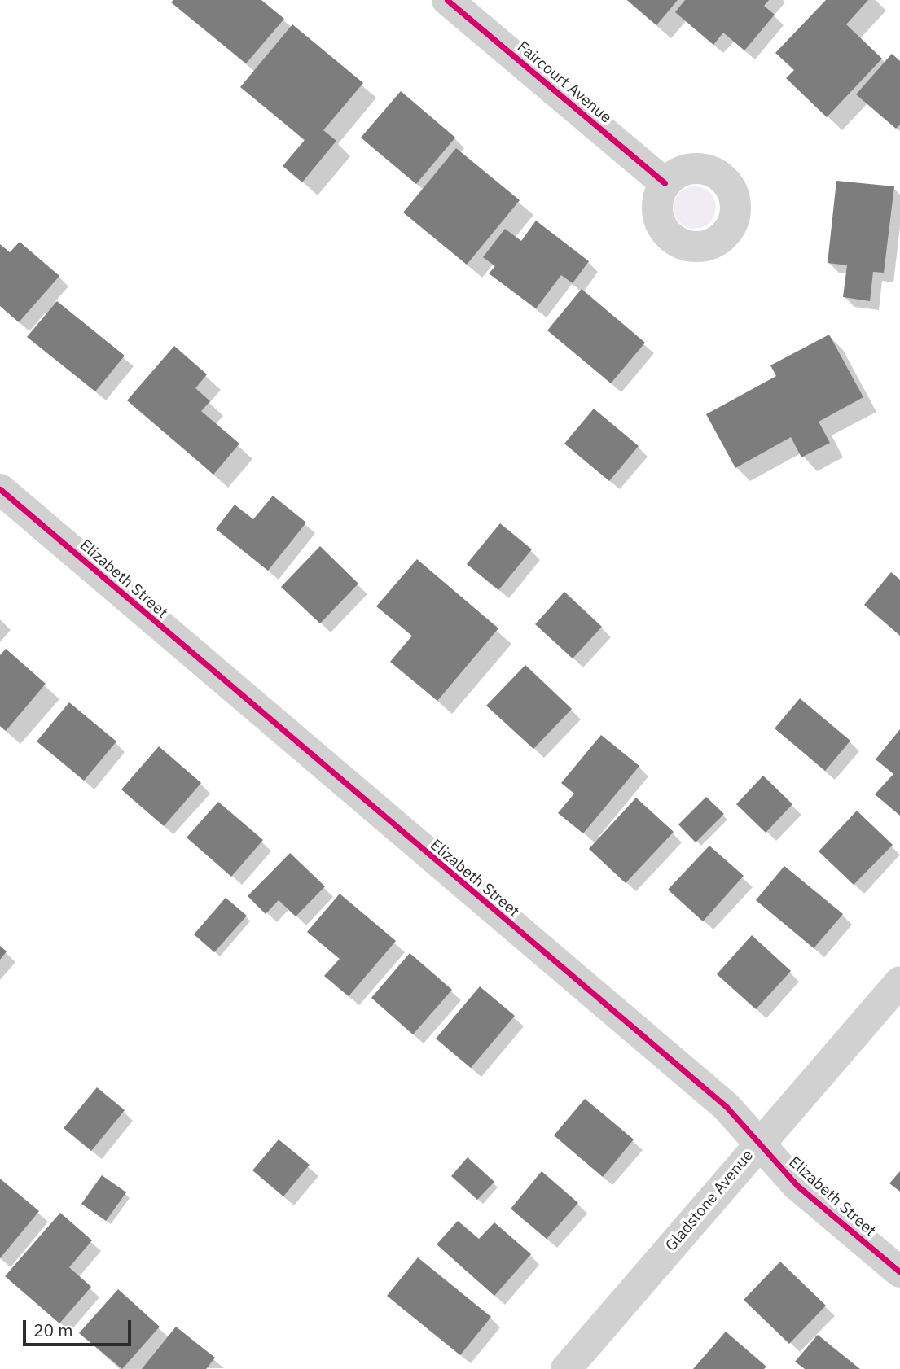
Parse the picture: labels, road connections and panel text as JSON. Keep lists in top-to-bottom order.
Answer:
{
  "streets": {
    "street": ["Faircourt Avenue", "Elizabeth Street", "Gladstone Avenue"]
  },
  "crossings": [
    ["Elizabeth Street", "Gladstone Avenue"]
  ],
  "scale_bar": "20 m"
}
